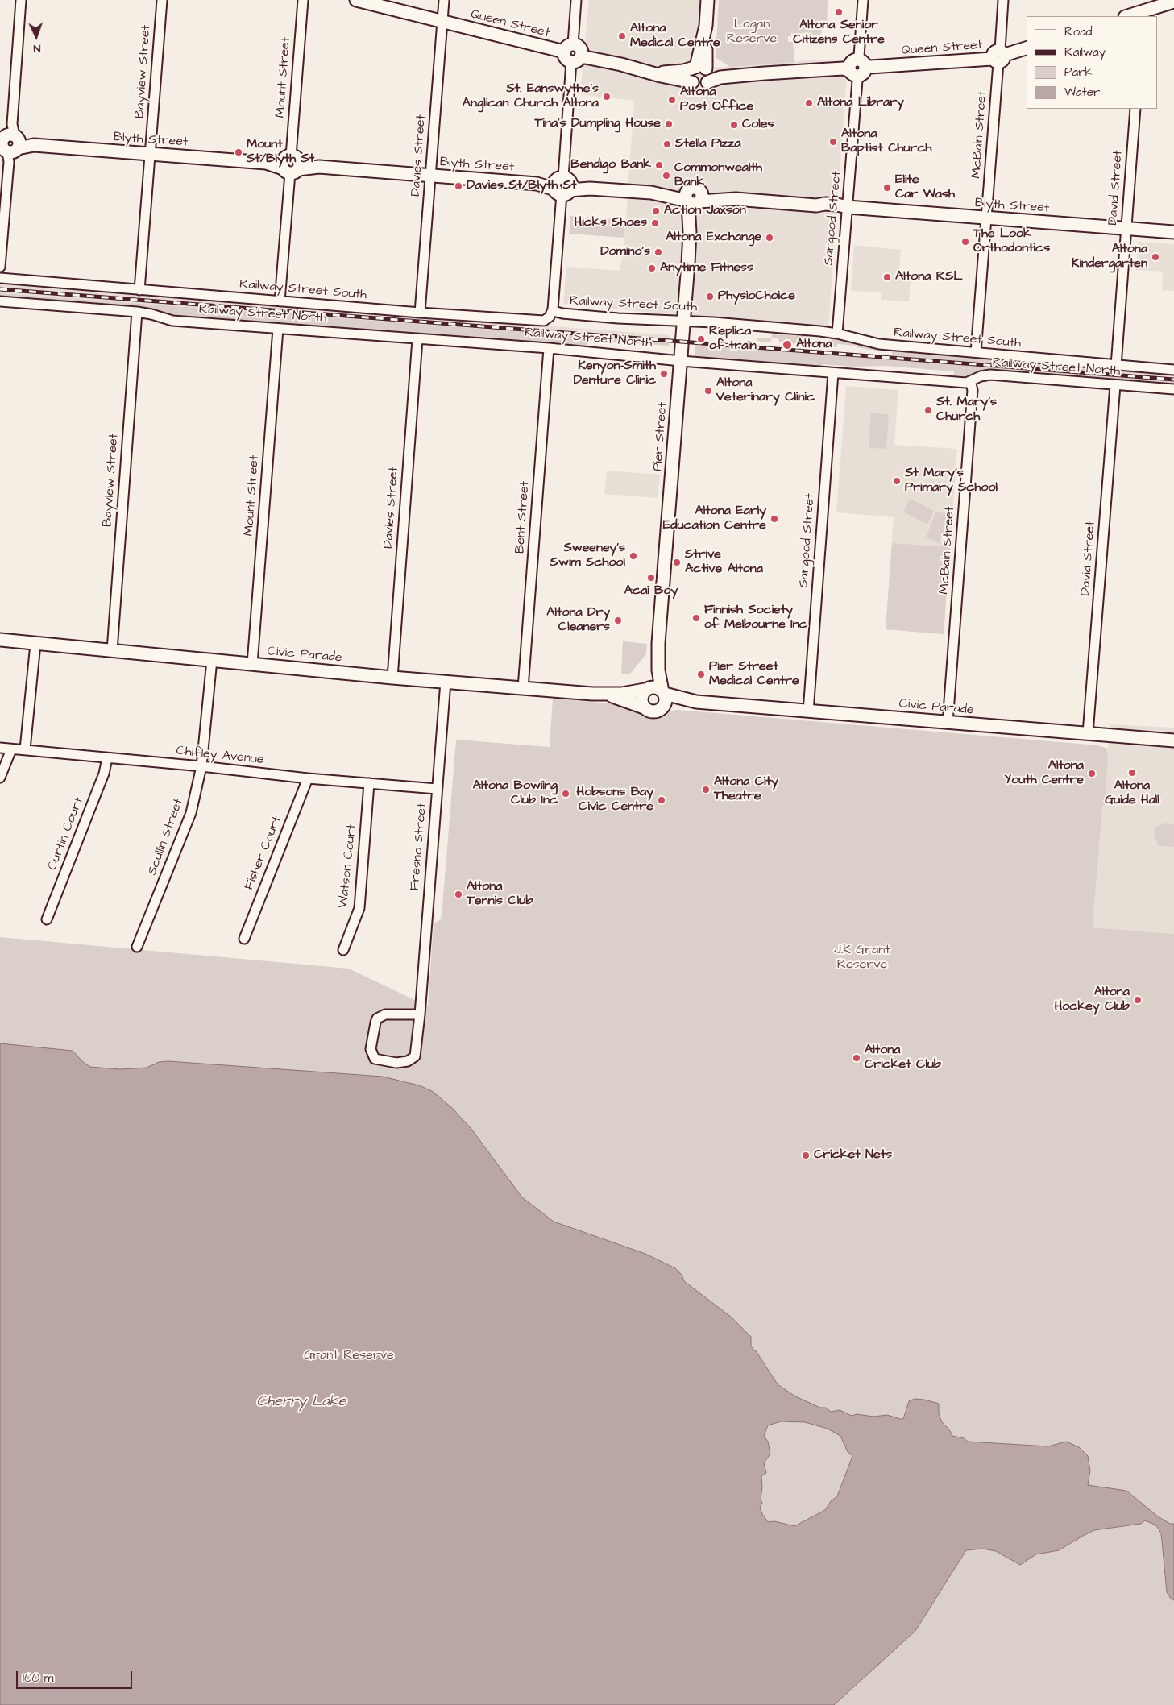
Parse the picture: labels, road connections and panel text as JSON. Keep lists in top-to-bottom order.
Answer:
{
  "streets": {
    "street": [
      "Queen Street",
      "Bayview Street",
      "Mount Street",
      "McBain Street",
      "Blyth Street",
      "Davies Street",
      "David Street",
      "Sargood Street",
      "Railway Street South",
      "Railway Street North",
      "Pier Street",
      "Bent Street",
      "Civic Parade",
      "Chifley Avenue",
      "Curtin Court",
      "Scullin Street",
      "Fresno Street",
      "Fisher Court",
      "Watson Court"
    ]
  },
  "crossings": [
    ["Queen Street", "McBain Street"],
    ["Queen Street", "Davies Street"],
    ["Queen Street", "Sargood Street"],
    ["Bayview Street", "Blyth Street"],
    ["Bayview Street", "Railway Street South"],
    ["Bayview Street", "Railway Street North"],
    ["Bayview Street", "Civic Parade"],
    ["Mount Street", "Blyth Street"],
    ["Mount Street", "Railway Street South"],
    ["Mount Street", "Railway Street North"],
    ["Mount Street", "Civic Parade"],
    ["McBain Street", "Blyth Street"],
    ["McBain Street", "Railway Street South"],
    ["McBain Street", "Railway Street North"],
    ["McBain Street", "Civic Parade"],
    ["Blyth Street", "Davies Street"],
    ["Blyth Street", "David Street"],
    ["Blyth Street", "Sargood Street"],
    ["Blyth Street", "Pier Street"],
    ["Davies Street", "Railway Street South"],
    ["Davies Street", "Railway Street North"],
    ["Davies Street", "Civic Parade"],
    ["David Street", "Railway Street South"],
    ["David Street", "Railway Street North"],
    ["David Street", "Civic Parade"],
    ["Sargood Street", "Railway Street South"],
    ["Sargood Street", "Railway Street North"],
    ["Sargood Street", "Civic Parade"],
    ["Railway Street South", "Pier Street"],
    ["Railway Street North", "Pier Street"],
    ["Railway Street North", "Bent Street"],
    ["Pier Street", "Civic Parade"],
    ["Bent Street", "Civic Parade"],
    ["Civic Parade", "Scullin Street"],
    ["Civic Parade", "Fresno Street"],
    ["Chifley Avenue", "Curtin Court"],
    ["Chifley Avenue", "Scullin Street"],
    ["Chifley Avenue", "Fresno Street"],
    ["Chifley Avenue", "Fisher Court"],
    ["Chifley Avenue", "Watson Court"]
  ],
  "water": ["Cherry Lake"],
  "parks": ["Logan Reserve", "J.K Grant Reserve", "Grant Reserve"],
  "places": [
    "Altona Senior Citizens Centre",
    "Altona Medical Centre",
    "St. Eanswythe's Anglican Church Altona",
    "Altona Post Office",
    "Altona Library",
    "Tina's Dumpling House",
    "Coles",
    "Altona Baptist Church",
    "Stella Pizza",
    "Mount St/Blyth St",
    "Bendigo Bank",
    "Commonwealth Bank",
    "Davies St/Blyth St",
    "Elite Car Wash",
    "Action Jaxson",
    "Hicks Shoes",
    "Altona Exchange",
    "The Look Orthodontics",
    "Domino's",
    "Altona Kindergarten",
    "Anytime Fitness",
    "Altona RSL",
    "PhysioChoice",
    "Replica of train",
    "Altona",
    "Kenyon-Smith Denture Clinic",
    "Altona Veterinary Clinic",
    "St. Mary's Church",
    "St Mary's Primary School",
    "Altona Early Education Centre",
    "Sweeney's Swim School",
    "Strive Active Altona",
    "Acai Boy",
    "Finnish Society of Melbourne Inc",
    "Altona Dry Cleaners",
    "Pier Street Medical Centre",
    "Altona Guide Hall",
    "Altona Youth Centre",
    "Altona City Theatre",
    "Altona Bowling Club Inc",
    "Hobsons Bay Civic Centre",
    "Altona Tennis Club",
    "Altona Hockey Club",
    "Altona Cricket Club",
    "Cricket Nets"
  ],
  "legend": [
    "Road",
    "Railway",
    "Park",
    "Water"
  ],
  "scale_bar": "100 m",
  "north": "bottom"
}
